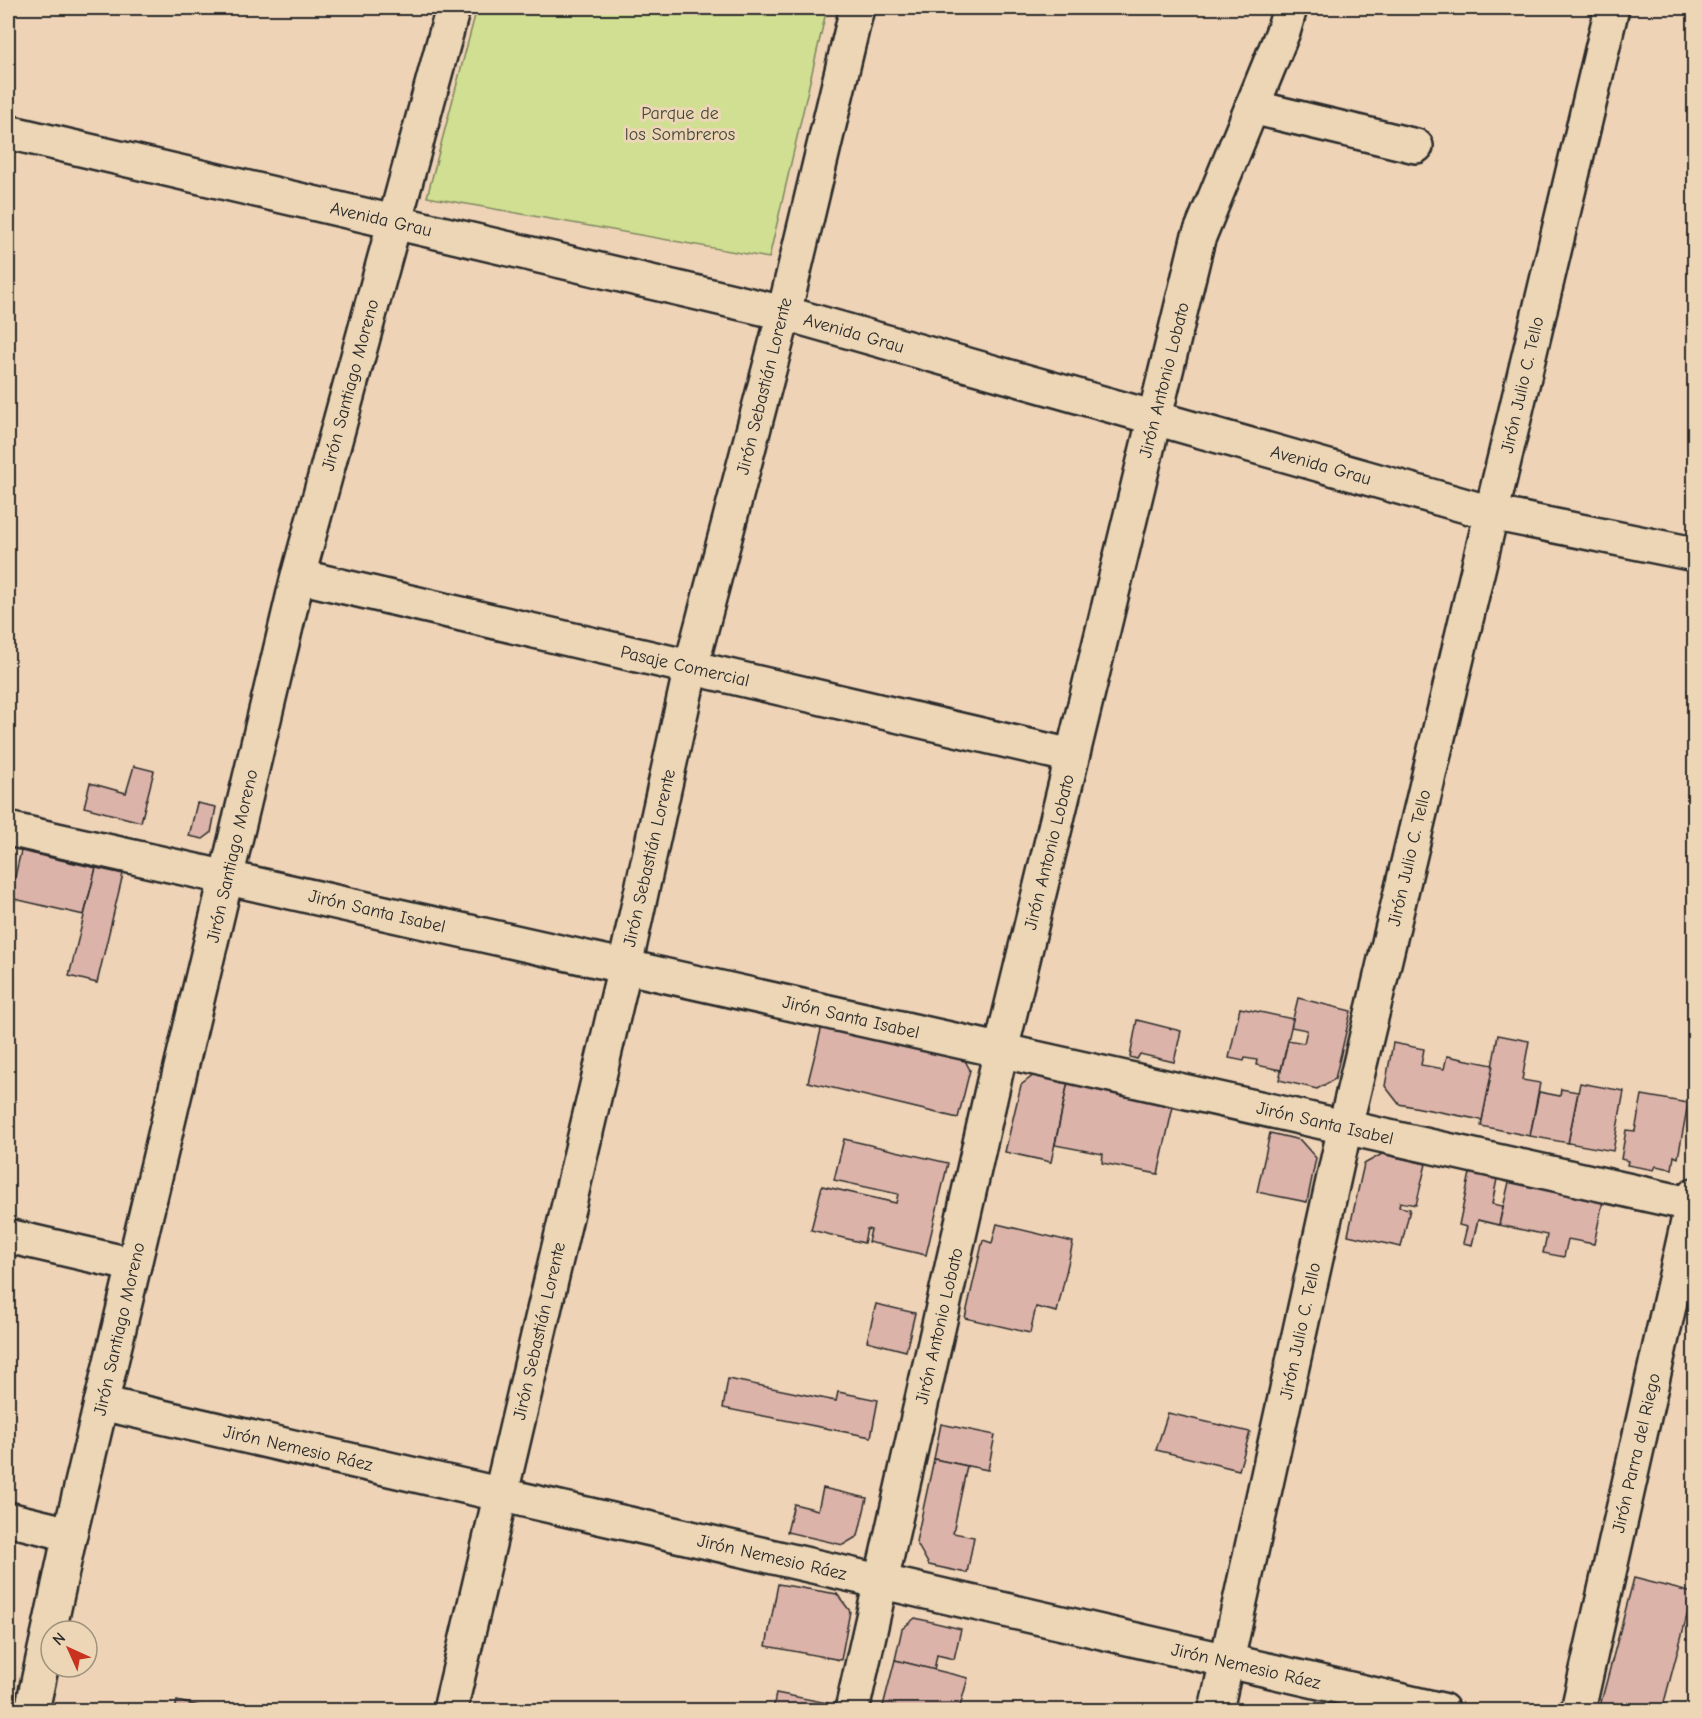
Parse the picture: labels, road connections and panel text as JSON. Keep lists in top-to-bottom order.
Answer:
{
  "streets": {
    "street": [
      "Avenida Grau",
      "Jirón Antonio Lobato",
      "Jirón Santiago Moreno",
      "Jirón Julio C. Tello",
      "Jirón Sebastián Lorente",
      "Pasaje Comercial",
      "Jirón Santa Isabel",
      "Jirón Nemesio Ráez",
      "Jirón Parra del Riego"
    ]
  },
  "crossings": [
    ["Avenida Grau", "Jirón Antonio Lobato"],
    ["Avenida Grau", "Jirón Santiago Moreno"],
    ["Avenida Grau", "Jirón Julio C. Tello"],
    ["Avenida Grau", "Jirón Sebastián Lorente"],
    ["Jirón Antonio Lobato", "Pasaje Comercial"],
    ["Jirón Antonio Lobato", "Jirón Santa Isabel"],
    ["Jirón Antonio Lobato", "Jirón Nemesio Ráez"],
    ["Jirón Santiago Moreno", "Pasaje Comercial"],
    ["Jirón Santiago Moreno", "Jirón Santa Isabel"],
    ["Jirón Santiago Moreno", "Jirón Nemesio Ráez"],
    ["Jirón Julio C. Tello", "Jirón Santa Isabel"],
    ["Jirón Julio C. Tello", "Jirón Nemesio Ráez"],
    ["Jirón Sebastián Lorente", "Pasaje Comercial"],
    ["Jirón Sebastián Lorente", "Jirón Santa Isabel"],
    ["Jirón Sebastián Lorente", "Jirón Nemesio Ráez"],
    ["Jirón Santa Isabel", "Jirón Parra del Riego"]
  ],
  "parks": ["Parque de los Sombreros"],
  "north": "top left"
}
